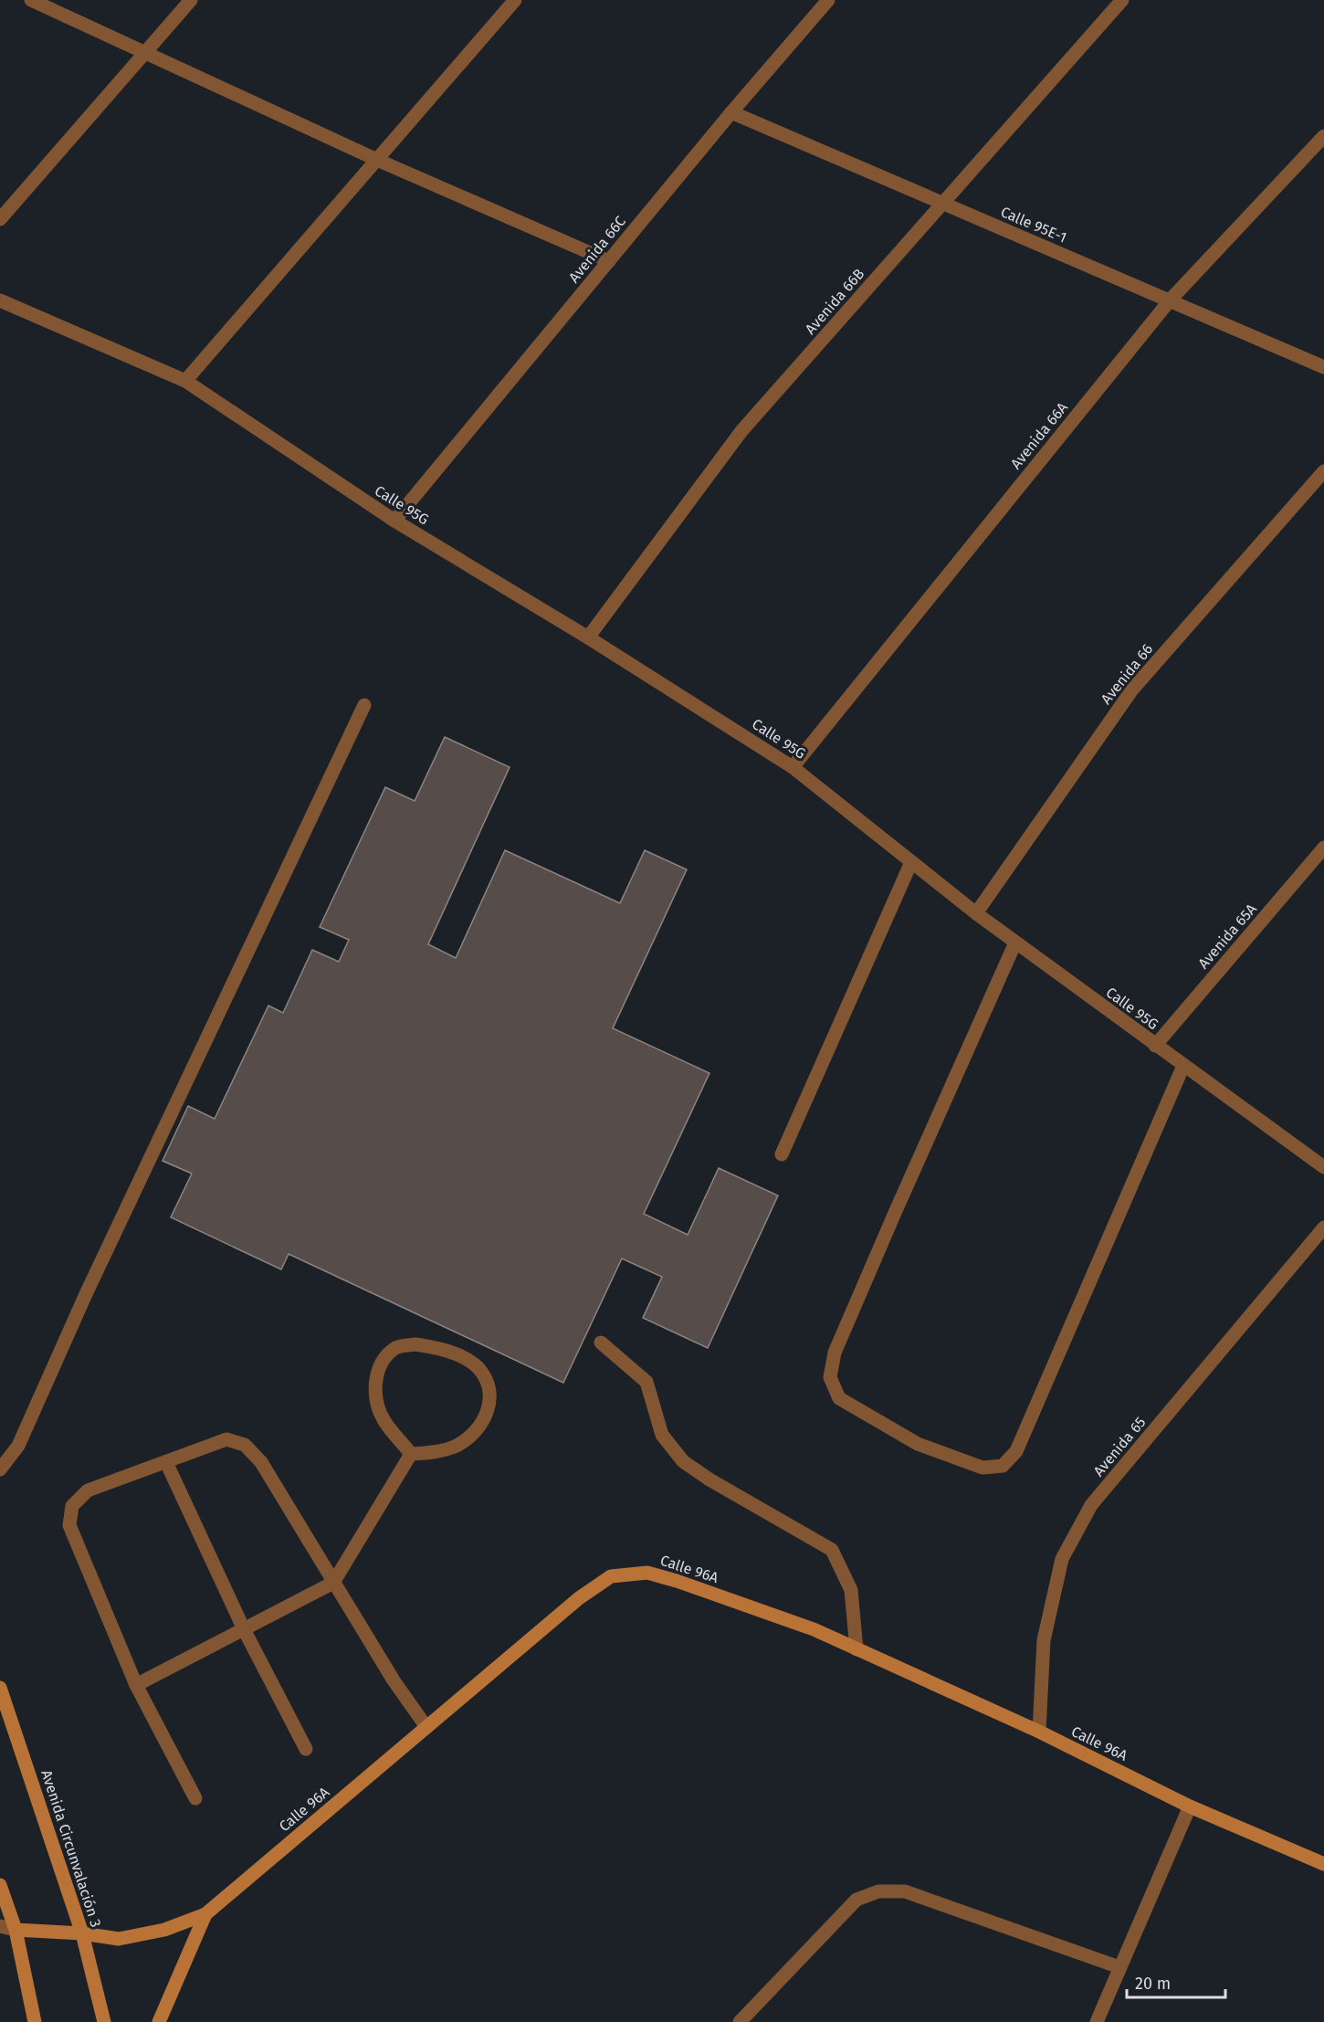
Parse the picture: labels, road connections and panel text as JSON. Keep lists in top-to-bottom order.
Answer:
{
  "streets": {
    "street": [
      "Calle 95E-1",
      "Avenida 66C",
      "Avenida 66B",
      "Avenida 66A",
      "Calle 95G",
      "Avenida 66",
      "Avenida 65A",
      "Avenida 65",
      "Calle 96A",
      "Avenida Circunvalación 3"
    ]
  },
  "crossings": [
    ["Calle 95E-1", "Avenida 66C"],
    ["Calle 95E-1", "Avenida 66B"],
    ["Calle 95E-1", "Avenida 66A"],
    ["Avenida 66C", "Calle 95G"],
    ["Avenida 66B", "Calle 95G"],
    ["Avenida 66A", "Calle 95G"],
    ["Calle 95G", "Avenida 66"],
    ["Calle 95G", "Avenida 65A"],
    ["Avenida 65", "Calle 96A"],
    ["Calle 96A", "Avenida Circunvalación 3"]
  ],
  "scale_bar": "20 m"
}
